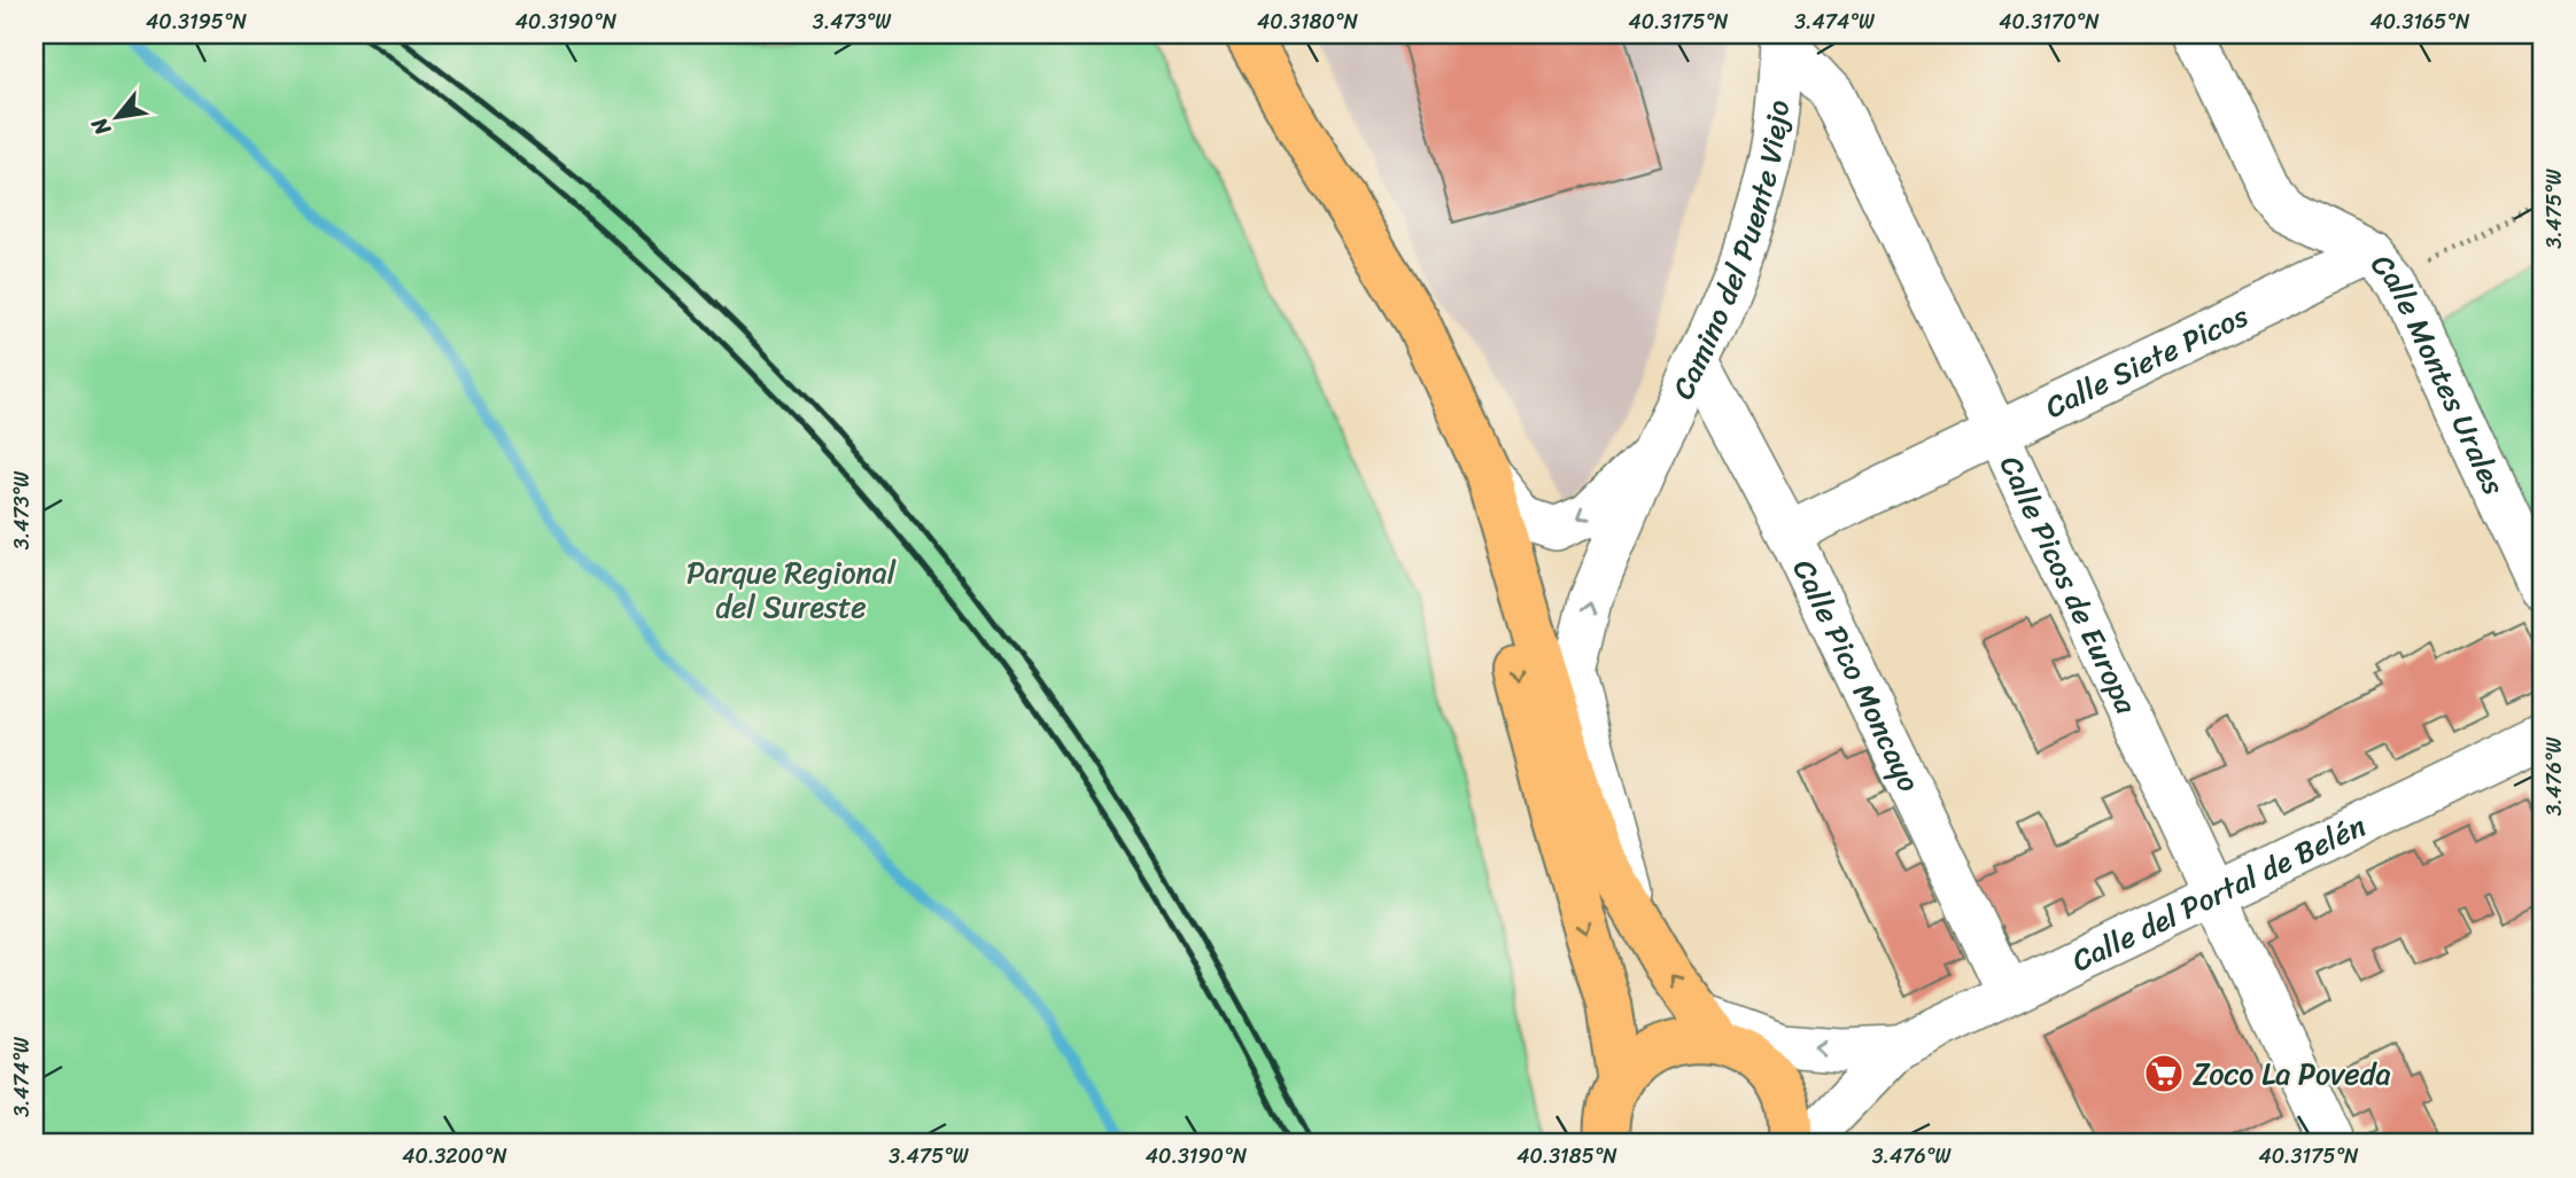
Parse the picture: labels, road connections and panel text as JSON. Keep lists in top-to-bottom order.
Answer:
{
  "streets": {
    "street": [
      "Camino del Puente Viejo",
      "Calle Siete Picos",
      "Calle Montes Urales",
      "Calle Picos de Europa",
      "Calle Pico Moncayo",
      "Calle del Portal de Belén"
    ]
  },
  "crossings": [
    ["Camino del Puente Viejo", "Calle Picos de Europa"],
    ["Camino del Puente Viejo", "Calle Pico Moncayo"],
    ["Calle Siete Picos", "Calle Montes Urales"],
    ["Calle Siete Picos", "Calle Picos de Europa"],
    ["Calle Siete Picos", "Calle Pico Moncayo"],
    ["Calle Picos de Europa", "Calle del Portal de Belén"],
    ["Calle Pico Moncayo", "Calle del Portal de Belén"]
  ],
  "one_way": ["Camino del Puente Viejo"],
  "parks": ["Parque Regional del Sureste"],
  "places": {
    "supermarket": ["Zoco La Poveda"]
  },
  "north": "bottom left",
  "coordinates": [
    "40.3195°N",
    "40.3190°N",
    "3.473°W",
    "40.3180°N",
    "40.3175°N",
    "3.474°W",
    "40.3170°N",
    "40.3165°N",
    "3.475°W",
    "3.476°W",
    "40.3200°N",
    "40.3185°N"
  ]
}
